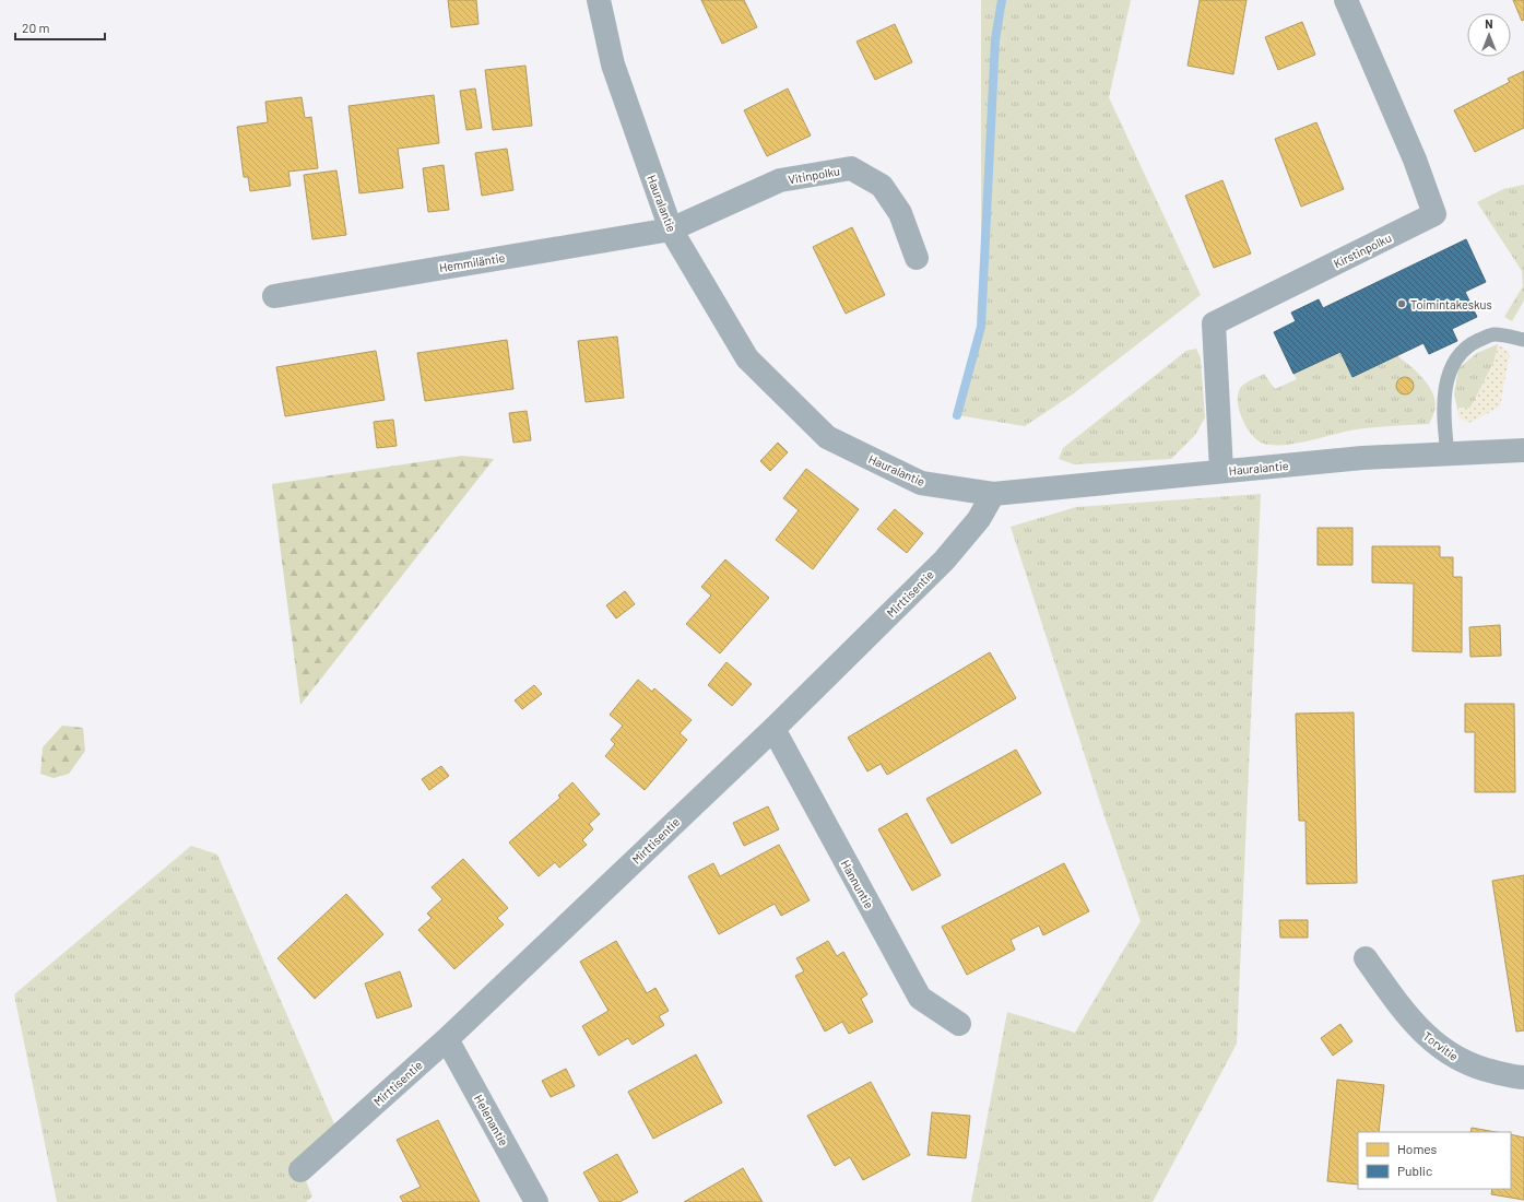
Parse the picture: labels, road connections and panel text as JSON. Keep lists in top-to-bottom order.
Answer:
{
  "streets": {
    "street": [
      "Vitinpolku",
      "Hauralantie",
      "Kirstinpolku",
      "Hemmiläntie",
      "Mirttisentie",
      "Hannuntie",
      "Torvitie",
      "Helenantie"
    ]
  },
  "crossings": [
    ["Vitinpolku", "Hauralantie"],
    ["Vitinpolku", "Hemmiläntie"],
    ["Hauralantie", "Kirstinpolku"],
    ["Hauralantie", "Hemmiläntie"],
    ["Hauralantie", "Mirttisentie"],
    ["Mirttisentie", "Hannuntie"],
    ["Mirttisentie", "Helenantie"]
  ],
  "places": ["Toimintakeskus"],
  "legend": ["Homes", "Public"],
  "scale_bar": "20 m",
  "north": "top"
}
